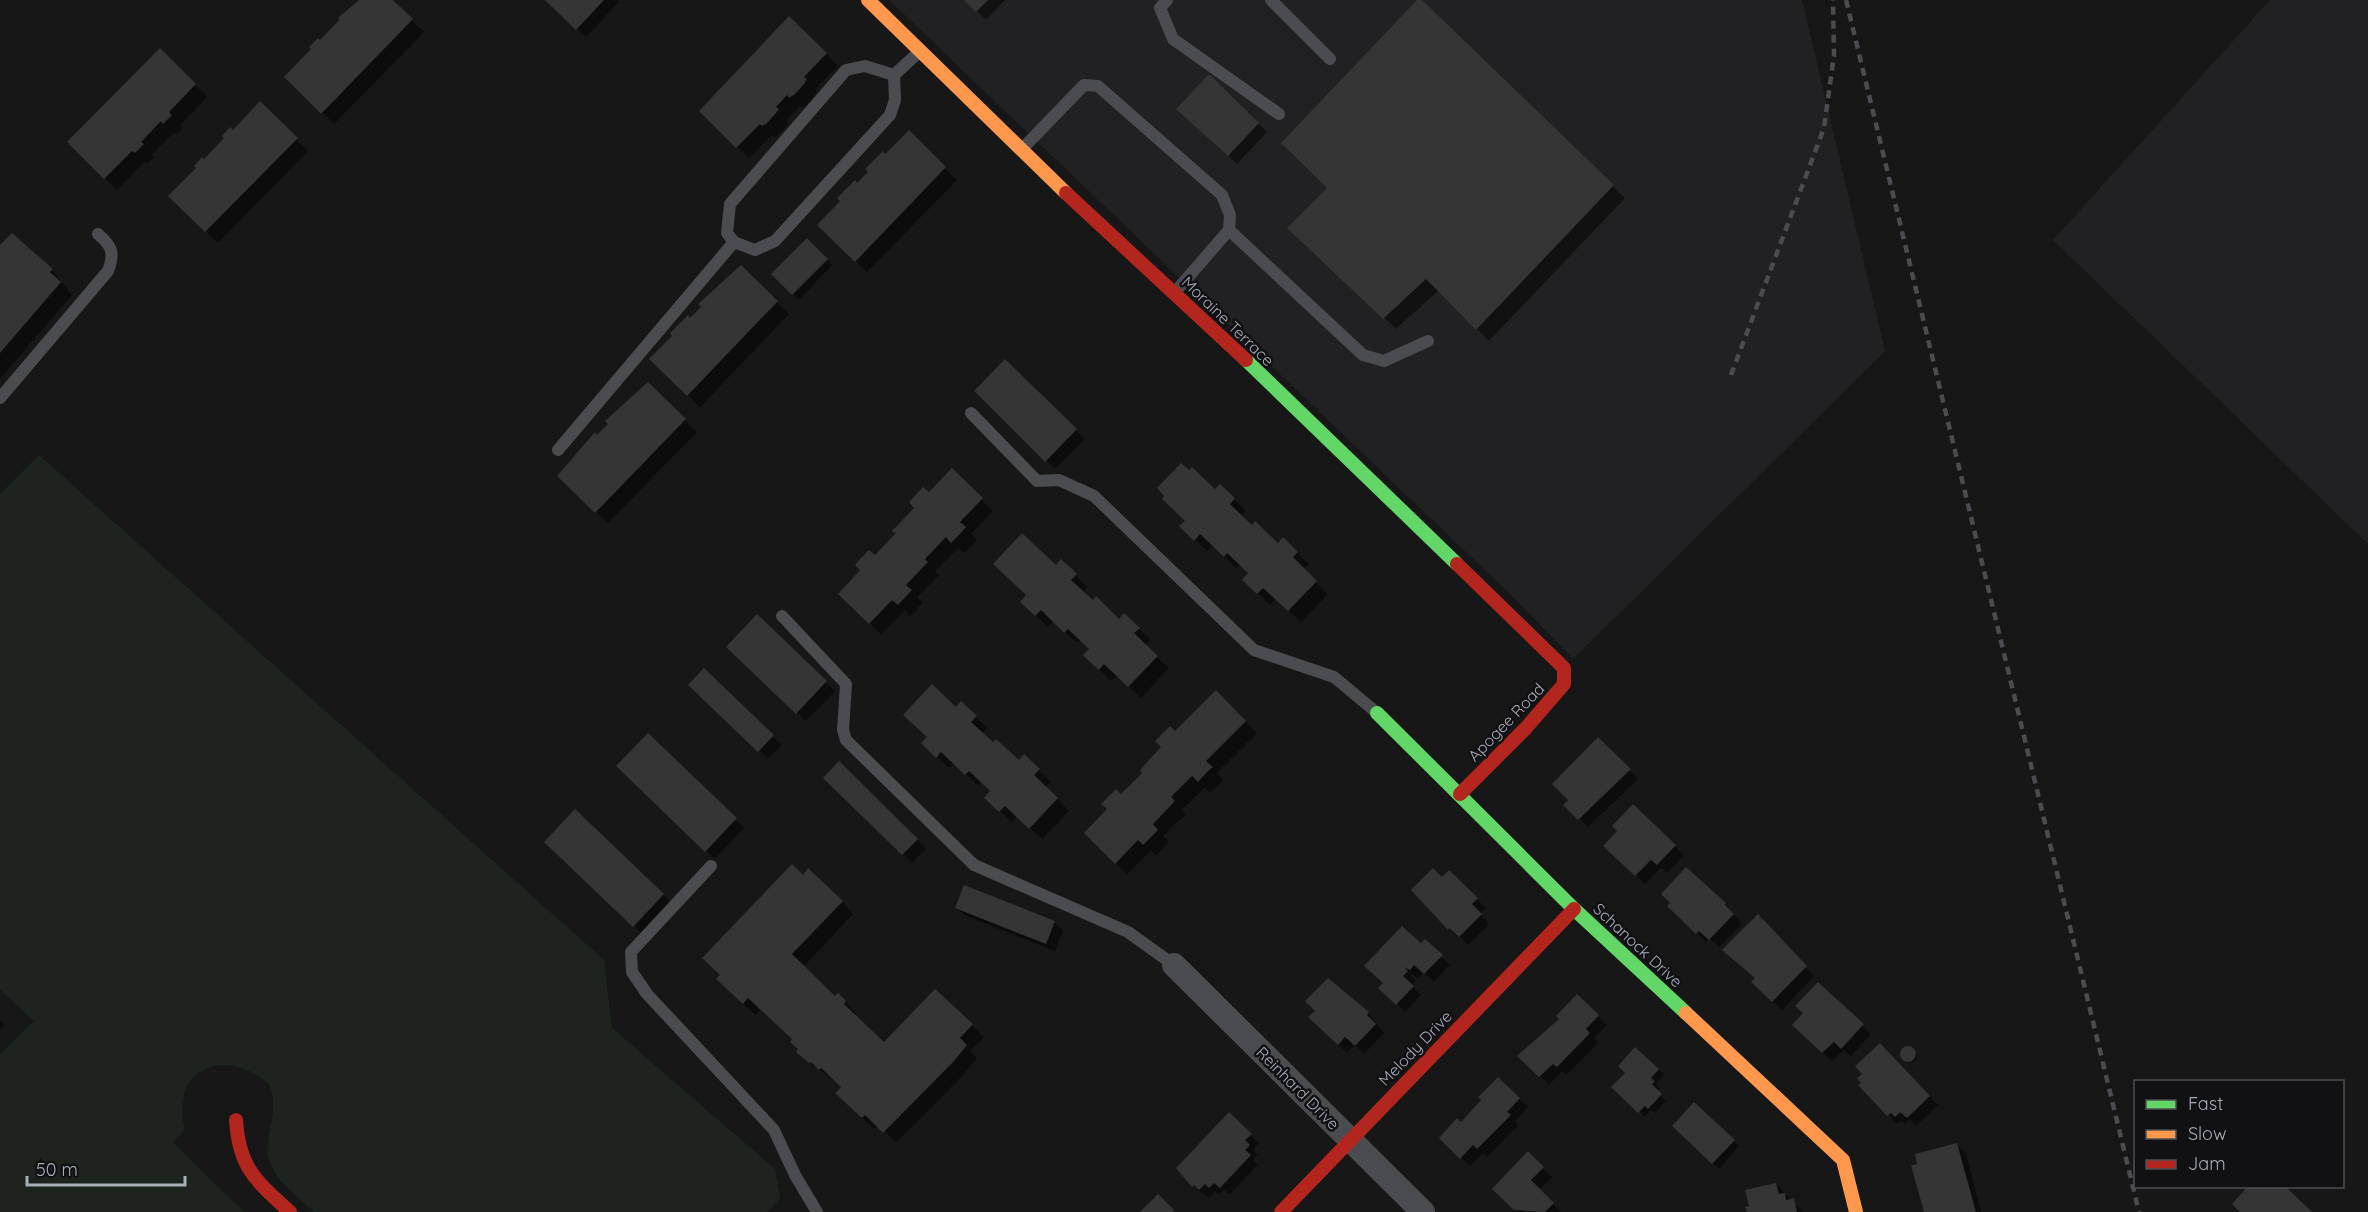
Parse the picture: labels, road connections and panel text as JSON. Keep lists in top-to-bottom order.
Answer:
{
  "streets": {
    "street": [
      "Moraine Terrace",
      "Apogee Road",
      "Schanock Drive",
      "Melody Drive",
      "Reinhard Drive"
    ]
  },
  "crossings": [
    ["Moraine Terrace", "Apogee Road"],
    ["Apogee Road", "Schanock Drive"],
    ["Schanock Drive", "Melody Drive"],
    ["Melody Drive", "Reinhard Drive"]
  ],
  "legend": ["Fast", "Slow", "Jam"],
  "scale_bar": "50 m"
}
